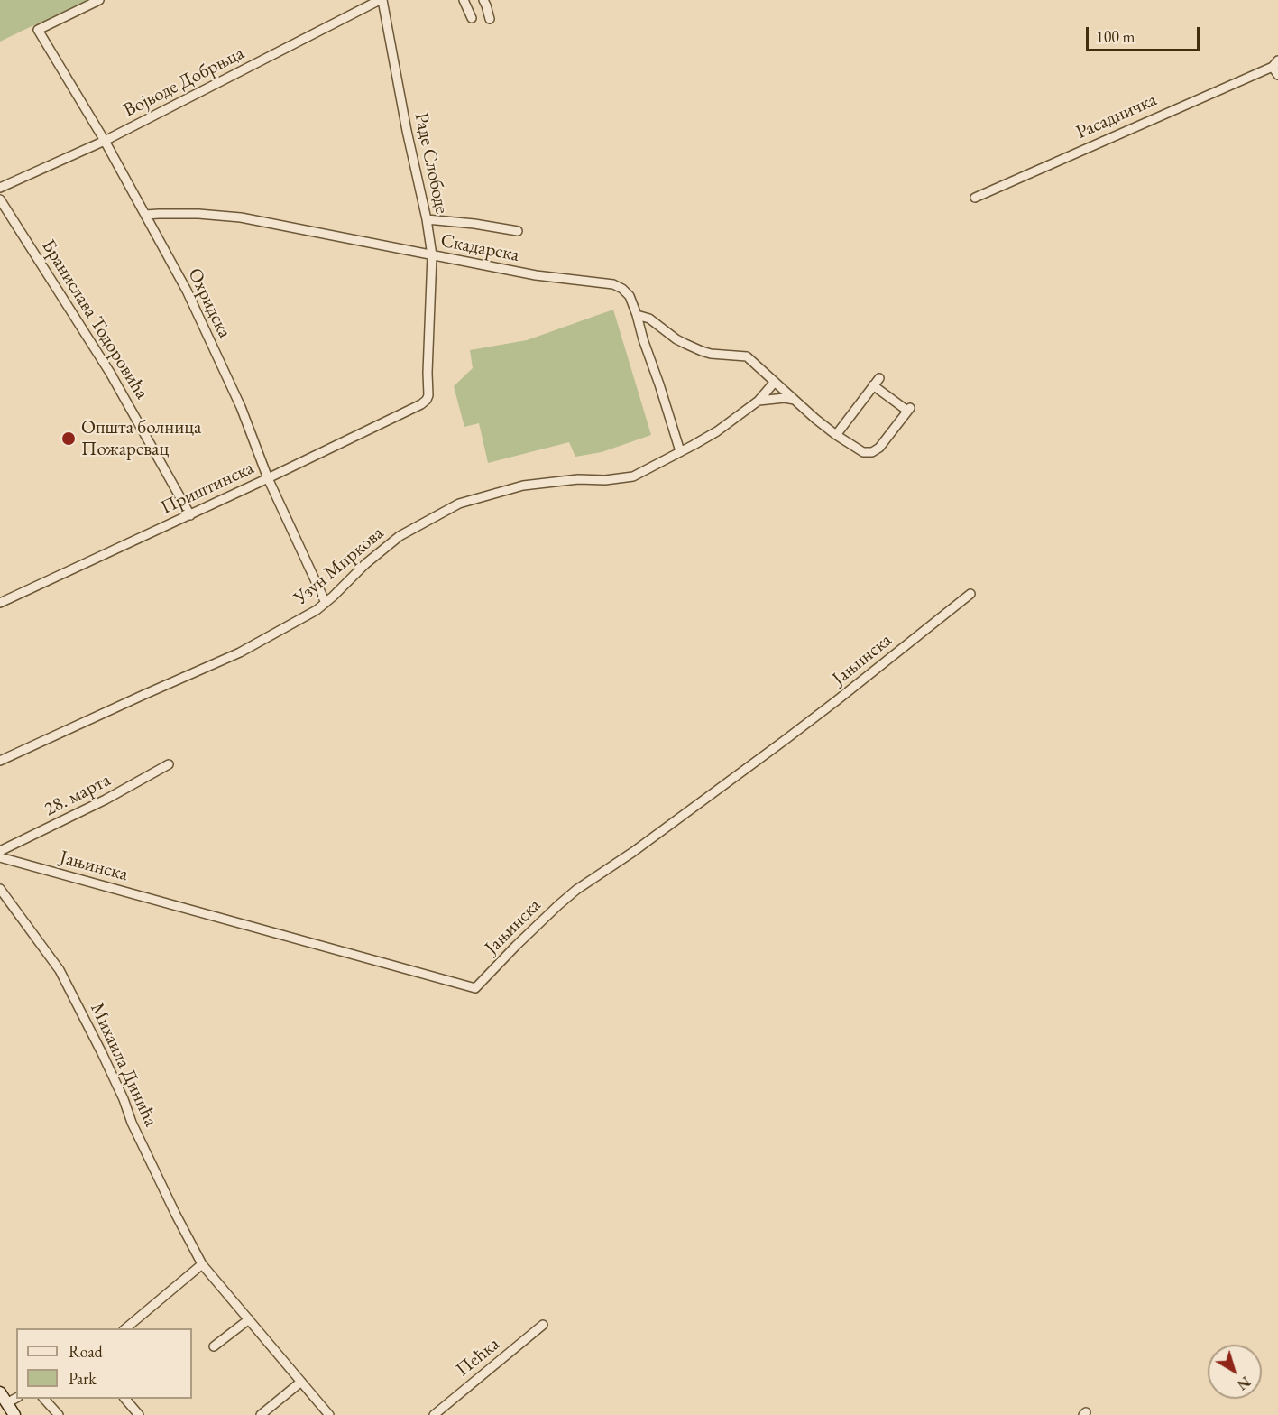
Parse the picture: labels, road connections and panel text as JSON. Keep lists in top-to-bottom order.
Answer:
{
  "streets": {
    "street": [
      "Војводе Добрњца",
      "Расадничка",
      "Раде Слободе",
      "Скадарска",
      "Охридска",
      "Бранислава Тодоровића",
      "Приштинска",
      "Узун Миркова",
      "Јањинска",
      "28. марта",
      "Михаила Динића",
      "Пећка"
    ]
  },
  "crossings": [
    ["Војводе Добрњца", "Раде Слободе"],
    ["Војводе Добрњца", "Охридска"],
    ["Раде Слободе", "Скадарска"],
    ["Раде Слободе", "Приштинска"],
    ["Скадарска", "Охридска"],
    ["Скадарска", "Узун Миркова"],
    ["Охридска", "Приштинска"],
    ["Охридска", "Узун Миркова"],
    ["Бранислава Тодоровића", "Приштинска"]
  ],
  "places": ["Општа болница Пожаревац"],
  "legend": ["Road", "Park"],
  "scale_bar": "100 m",
  "north": "bottom right"
}
